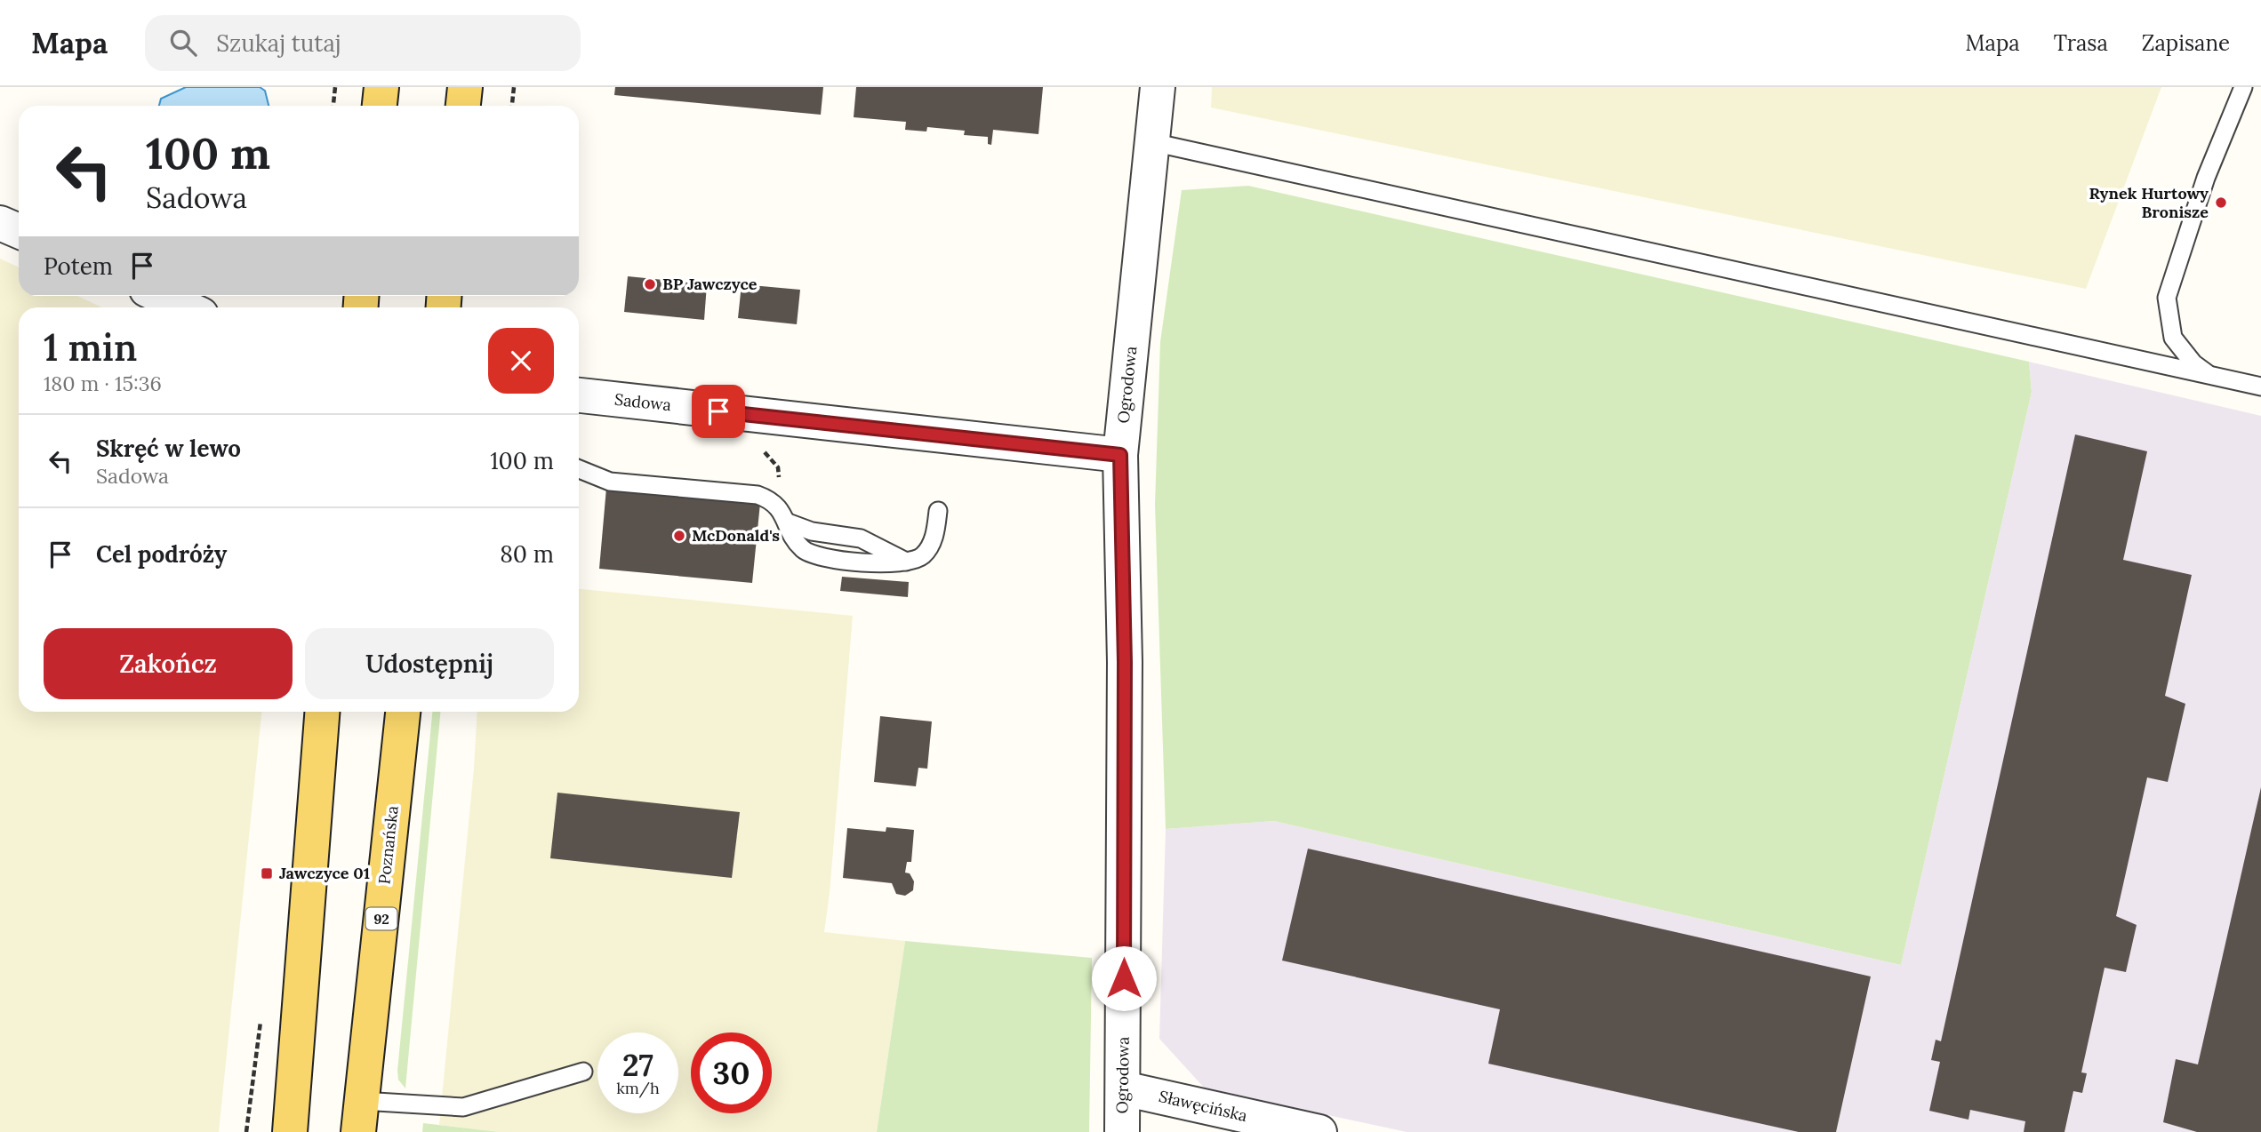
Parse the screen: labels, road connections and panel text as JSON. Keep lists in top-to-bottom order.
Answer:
{
  "streets": {
    "main road": ["Poznańska", "92"],
    "street": ["Ogrodowa", "Sadowa", "Sławęcińska"]
  },
  "crossings": [
    ["Ogrodowa", "Sadowa"],
    ["Ogrodowa", "Sławęcińska"]
  ],
  "places": {
    "other": ["Rynek Hurtowy Bronisze", "BP Jawczyce", "McDonald's"],
    "transit": ["Jawczyce 01"]
  },
  "page": {
    "header": "Mapa",
    "search": "Szukaj tutaj",
    "nav": ["Mapa", "Trasa", "Zapisane"],
    "turn": ["100 m", "Sadowa"],
    "then": "Potem",
    "heading": ["1 min", "180 m · 15:36"],
    "list": [
      {
        "name": "Skręć w lewo",
        "note": "Sadowa",
        "value": "100 m"
      },
      {
        "name": "Cel podróży",
        "value": "80 m"
      }
    ],
    "buttons": ["Zakończ", "Udostępnij"],
    "speed": "27 km/h",
    "limit": "30"
  }
}
